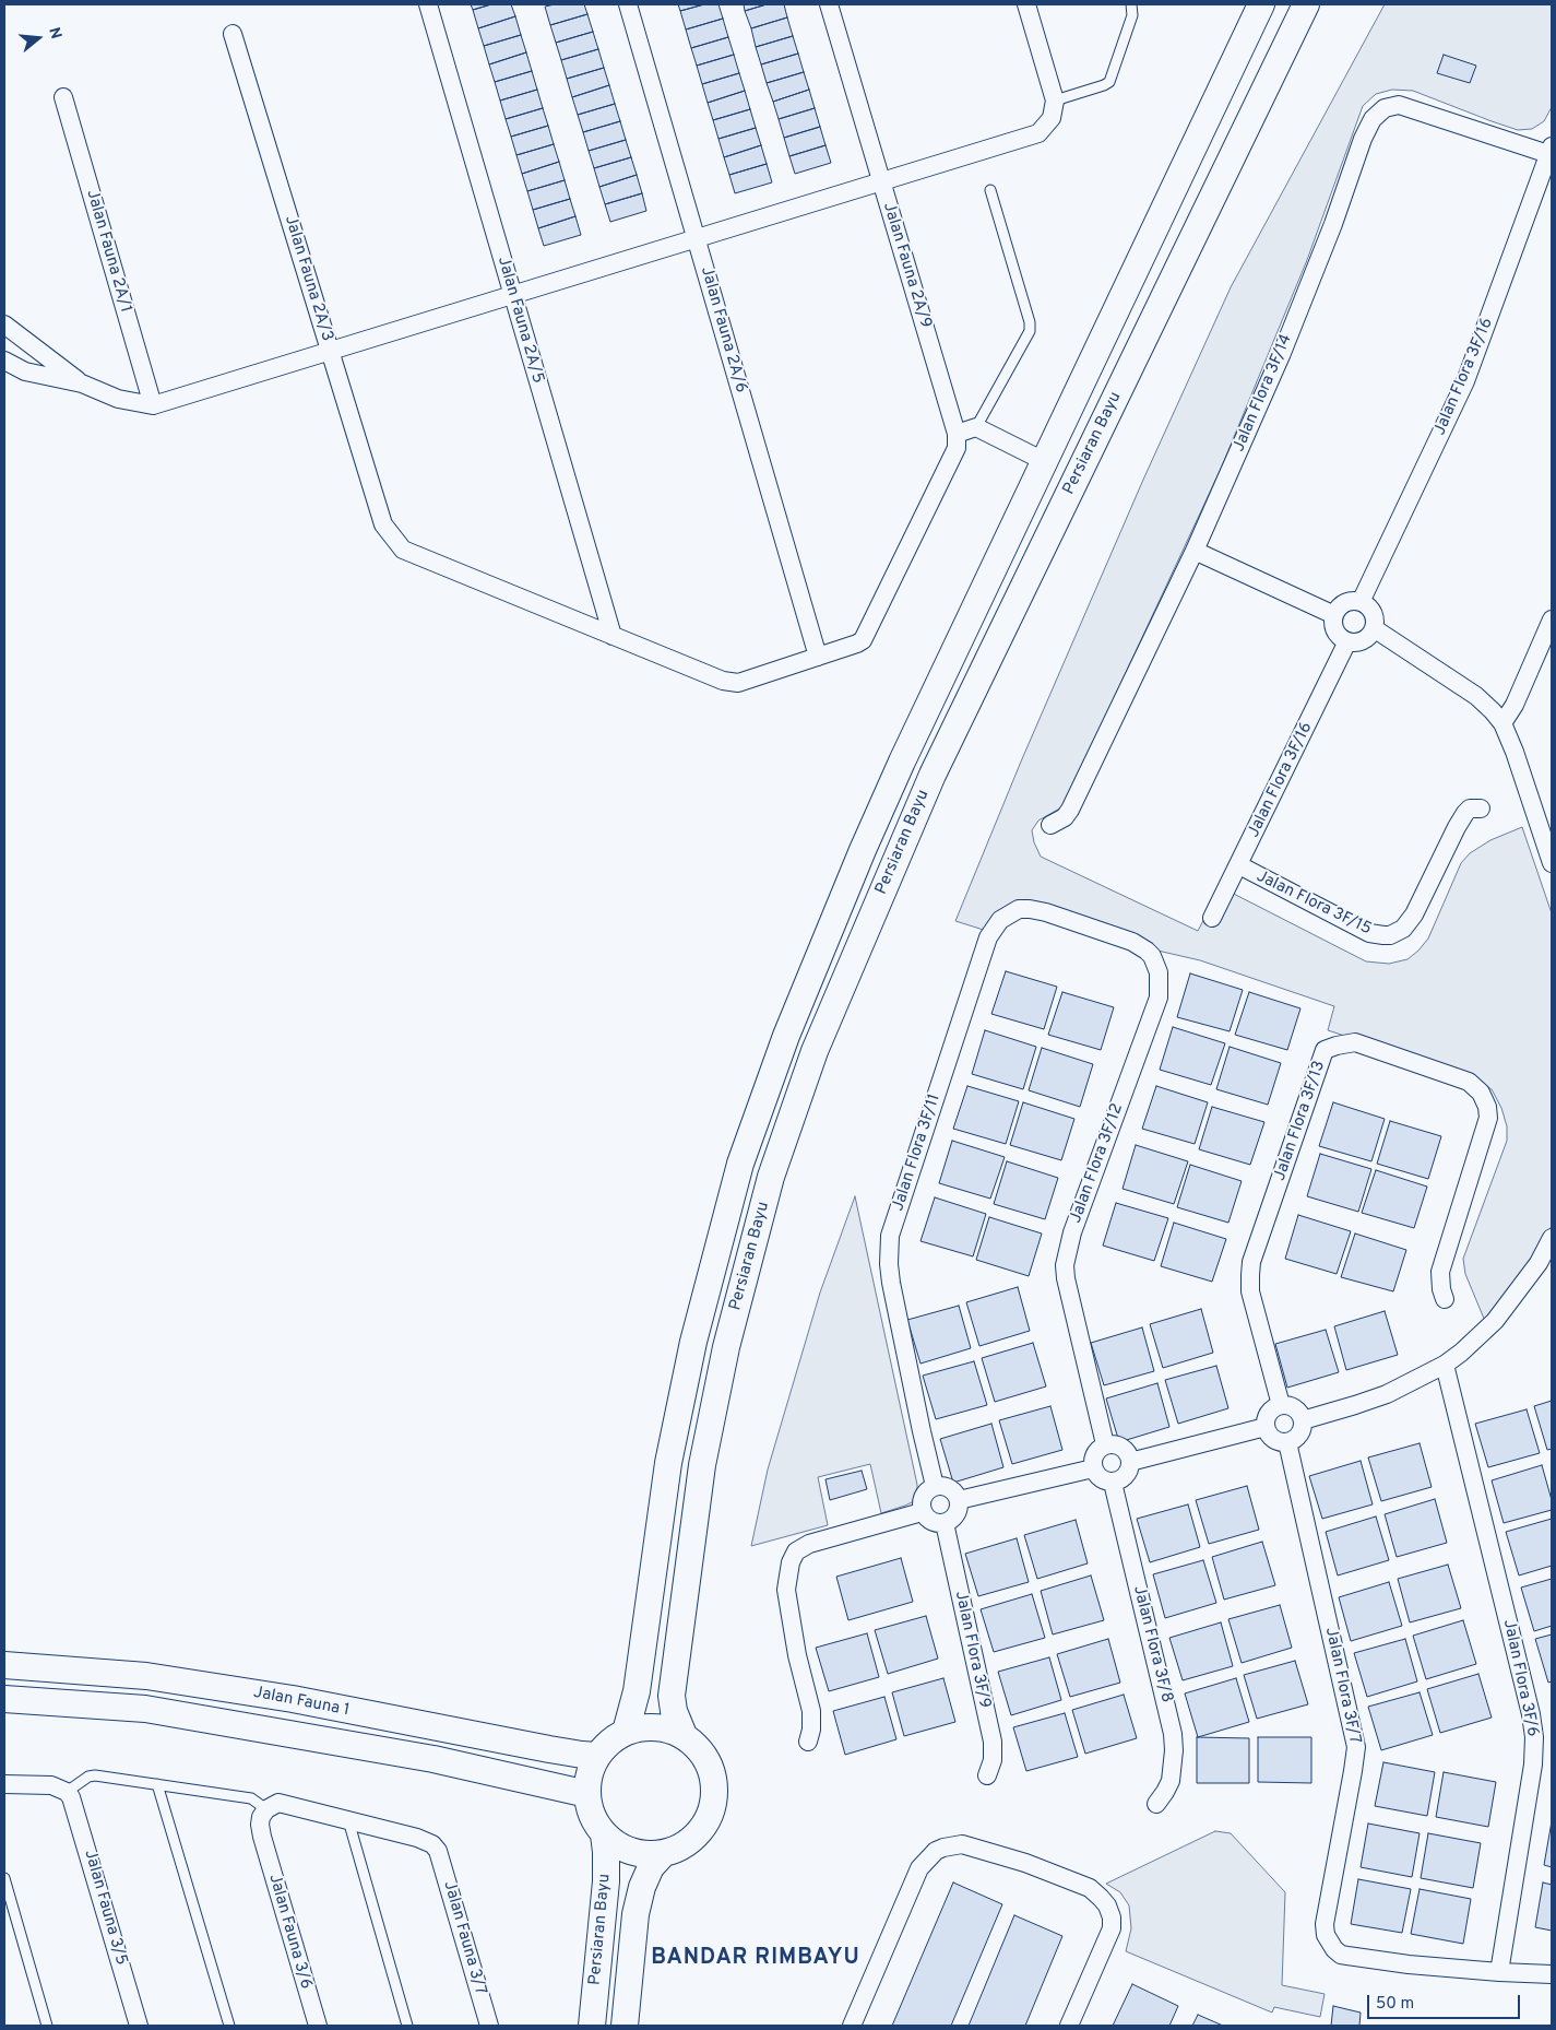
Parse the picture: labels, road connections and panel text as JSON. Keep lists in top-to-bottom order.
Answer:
{
  "streets": {
    "main road": ["Persiaran Bayu", "Jalan Fauna 1"],
    "street": [
      "Jalan Fauna 2A/1",
      "Jalan Fauna 2A/9",
      "Jalan Fauna 2A/3",
      "Jalan Fauna 2A/5",
      "Jalan Fauna 2A/6",
      "Jalan Flora 3F/16",
      "Jalan Flora 3F/14",
      "Jalan Flora 3F/15",
      "Jalan Flora 3F/13",
      "Jalan Flora 3F/11",
      "Jalan Flora 3F/12",
      "Jalan Flora 3F/8",
      "Jalan Flora 3F/9",
      "Jalan Flora 3F/6",
      "Jalan Flora 3F/7",
      "Jalan Fauna 3/5",
      "Jalan Fauna 3/6",
      "Jalan Fauna 3/7"
    ]
  },
  "crossings": [
    ["Jalan Fauna 2A/3", "Jalan Fauna 2A/5"],
    ["Jalan Flora 3F/16", "Jalan Flora 3F/14"],
    ["Jalan Flora 3F/16", "Jalan Flora 3F/15"],
    ["Persiaran Bayu", "Jalan Fauna 1"],
    ["Jalan Flora 3F/13", "Jalan Flora 3F/7"],
    ["Jalan Flora 3F/11", "Jalan Flora 3F/12"],
    ["Jalan Flora 3F/11", "Jalan Flora 3F/9"],
    ["Jalan Flora 3F/12", "Jalan Flora 3F/8"],
    ["Jalan Flora 3F/6", "Jalan Flora 3F/7"]
  ],
  "districts": ["BANDAR RIMBAYU"],
  "scale_bar": "50 m",
  "north": "right"
}
